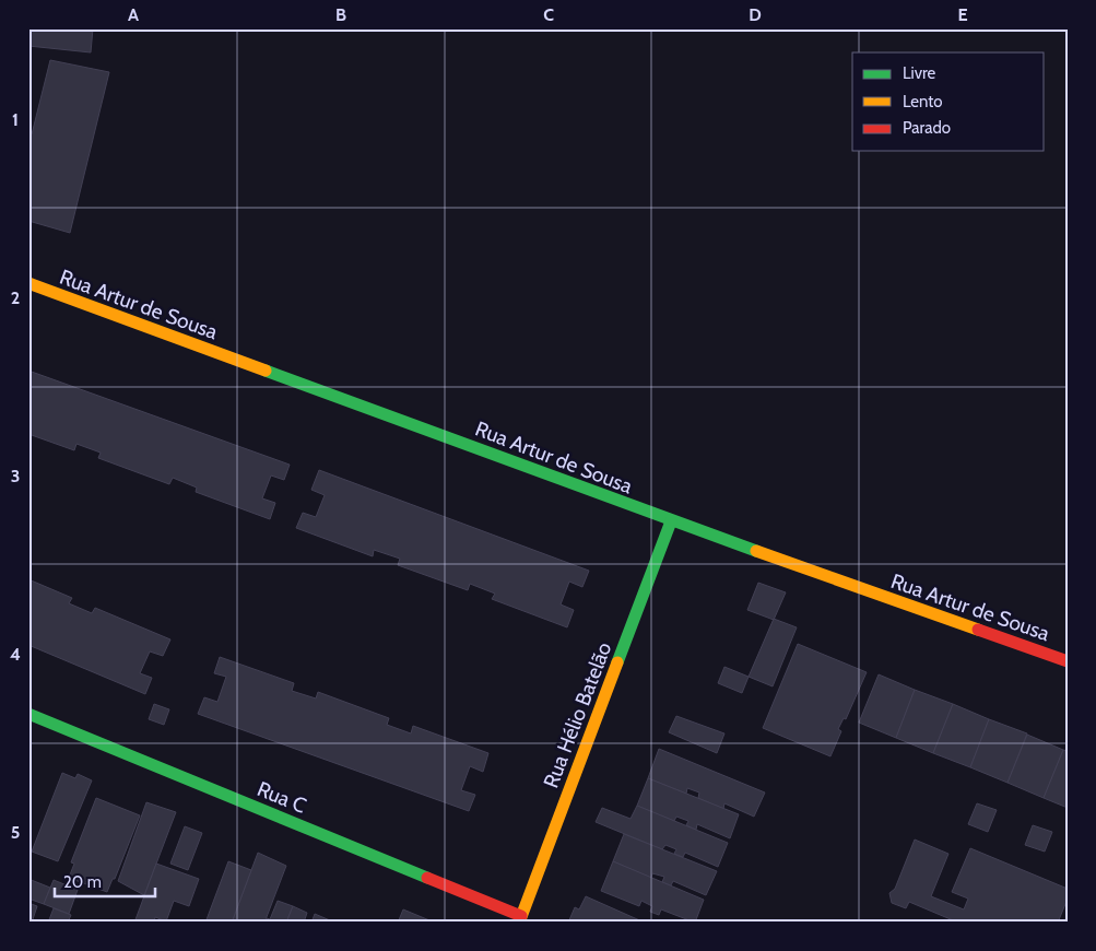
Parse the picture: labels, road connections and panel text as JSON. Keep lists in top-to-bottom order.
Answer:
{
  "streets": {
    "street": ["Rua Artur de Sousa", "Rua Hélio Batelão", "Rua C"]
  },
  "crossings": [
    ["Rua Artur de Sousa", "Rua Hélio Batelão"],
    ["Rua Hélio Batelão", "Rua C"]
  ],
  "legend": ["Livre", "Lento", "Parado"],
  "scale_bar": "20 m",
  "grid": {
    "columns": [
      "A",
      "B",
      "C",
      "D",
      "E"
    ],
    "rows": [
      "1",
      "2",
      "3",
      "4",
      "5"
    ]
  }
}
